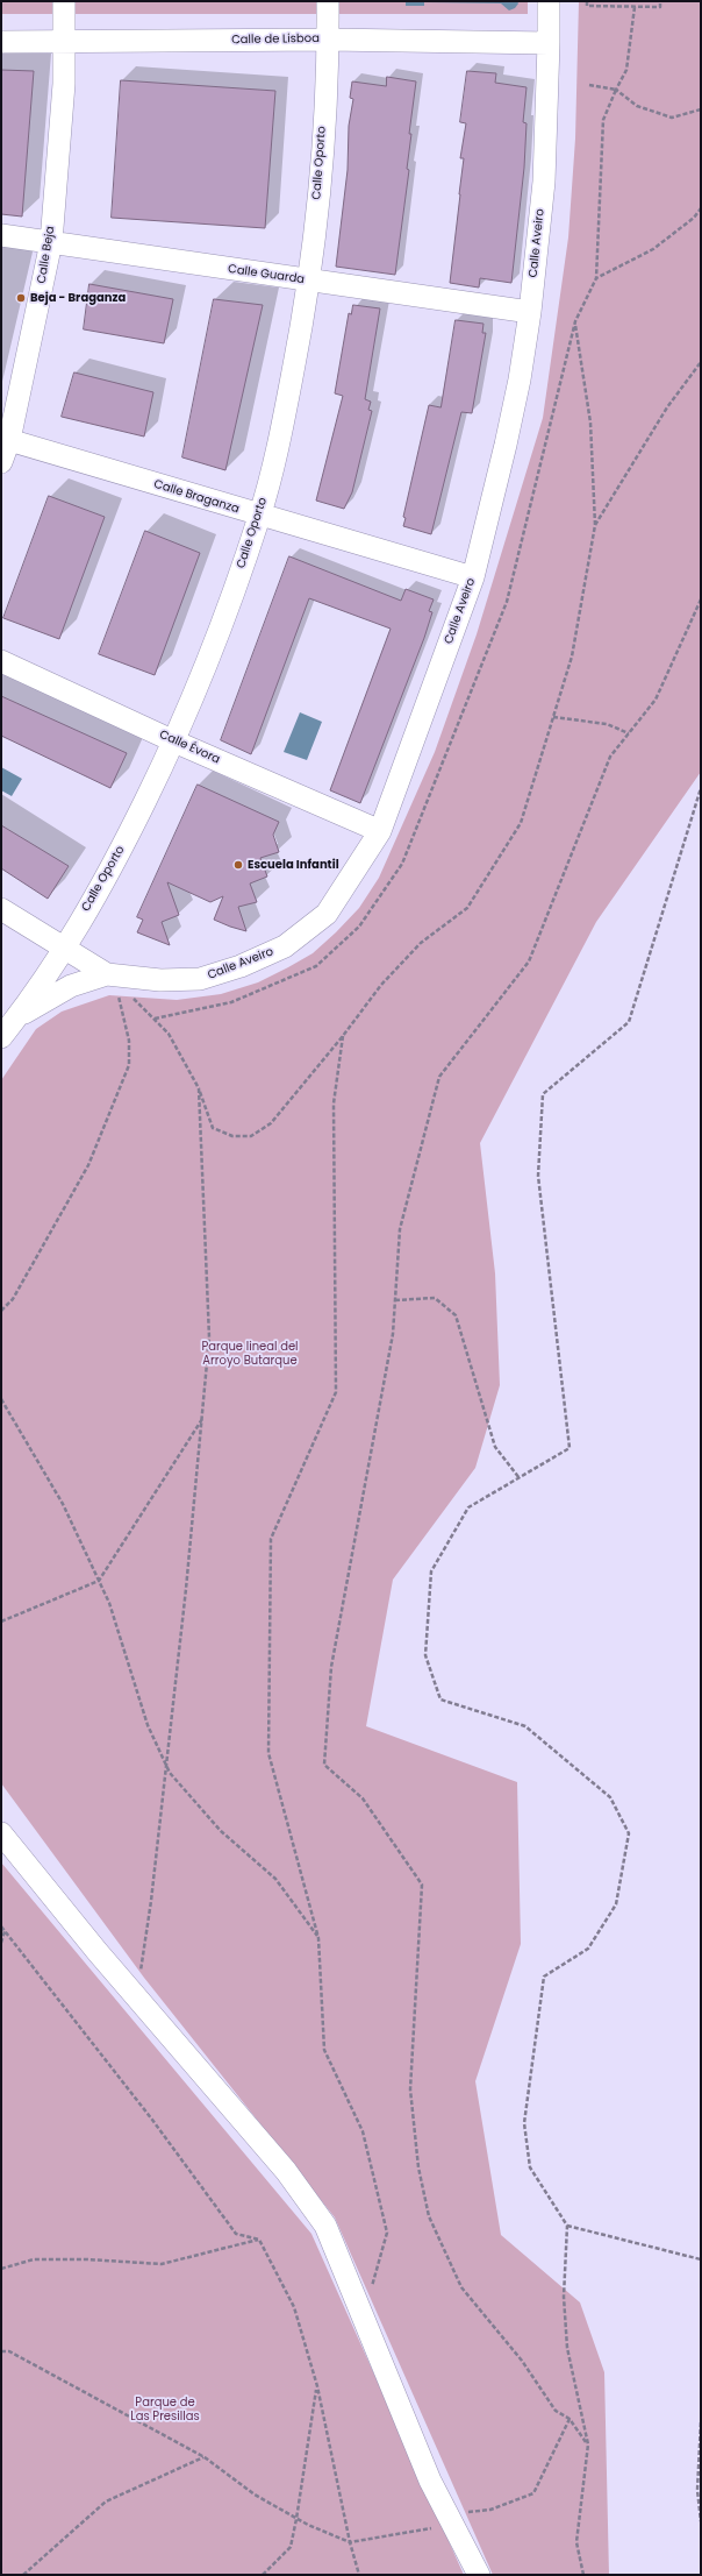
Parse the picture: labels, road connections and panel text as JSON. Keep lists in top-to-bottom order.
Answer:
{
  "streets": {
    "street": [
      "Calle de Lisboa",
      "Calle Oporto",
      "Calle Aveiro",
      "Calle Beja",
      "Calle Guarda",
      "Calle Braganza",
      "Calle Évora"
    ]
  },
  "crossings": [
    ["Calle de Lisboa", "Calle Oporto"],
    ["Calle de Lisboa", "Calle Aveiro"],
    ["Calle de Lisboa", "Calle Beja"],
    ["Calle Oporto", "Calle Aveiro"],
    ["Calle Oporto", "Calle Guarda"],
    ["Calle Oporto", "Calle Braganza"],
    ["Calle Oporto", "Calle Évora"],
    ["Calle Aveiro", "Calle Guarda"],
    ["Calle Aveiro", "Calle Braganza"],
    ["Calle Aveiro", "Calle Évora"],
    ["Calle Beja", "Calle Guarda"],
    ["Calle Beja", "Calle Braganza"]
  ],
  "parks": ["Parque lineal del Arroyo Butarque", "Parque de Las Presillas"],
  "places": ["Beja - Braganza", "Escuela Infantil"]
}
